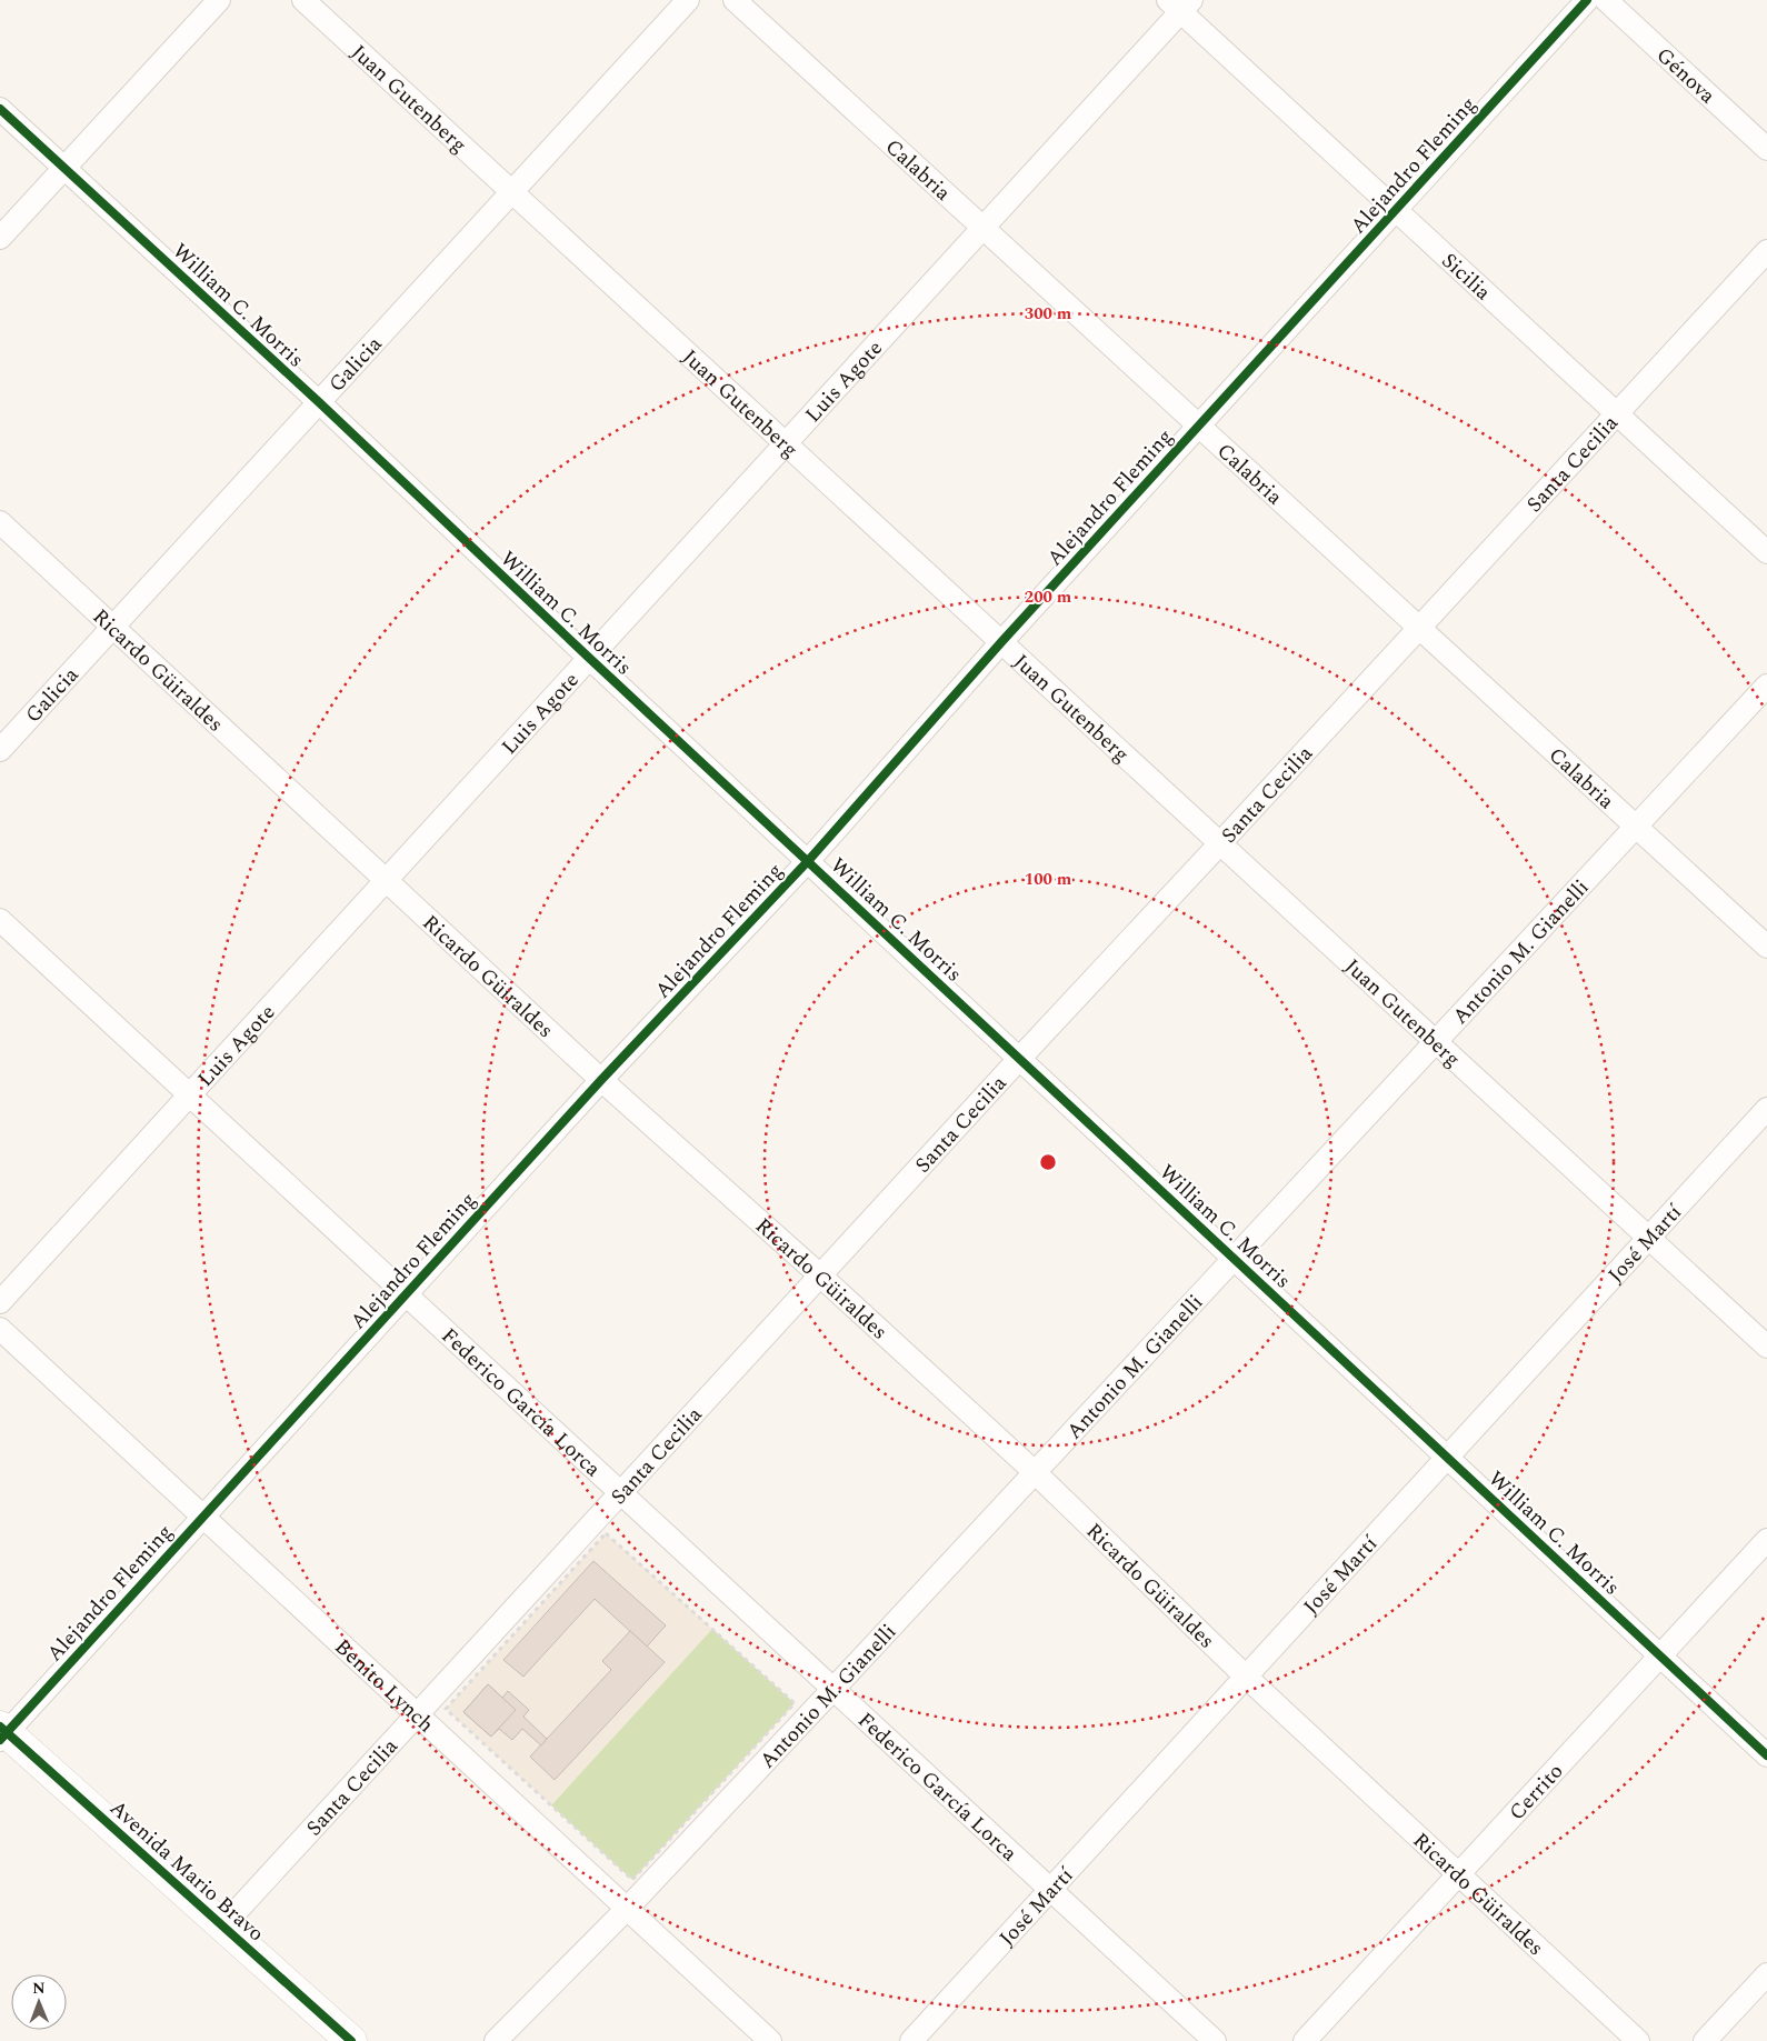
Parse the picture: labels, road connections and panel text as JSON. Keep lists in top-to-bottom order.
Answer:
{
  "streets": {
    "main road": ["Avenida Mario Bravo"],
    "street": [
      "Génova",
      "Juan Gutenberg",
      "Alejandro Fleming",
      "Calabria",
      "Sicilia",
      "William C. Morris",
      "Galicia",
      "Luis Agote",
      "Santa Cecilia",
      "Ricardo Güiraldes",
      "Antonio M. Gianelli",
      "José Martí",
      "Federico García Lorca",
      "Benito Lynch",
      "Cerrito"
    ]
  },
  "crossings": [
    ["Juan Gutenberg", "Alejandro Fleming"],
    ["Juan Gutenberg", "Galicia"],
    ["Juan Gutenberg", "Luis Agote"],
    ["Juan Gutenberg", "Santa Cecilia"],
    ["Juan Gutenberg", "Antonio M. Gianelli"],
    ["Juan Gutenberg", "José Martí"],
    ["Alejandro Fleming", "Calabria"],
    ["Alejandro Fleming", "Sicilia"],
    ["Alejandro Fleming", "William C. Morris"],
    ["Alejandro Fleming", "Ricardo Güiraldes"],
    ["Alejandro Fleming", "Federico García Lorca"],
    ["Alejandro Fleming", "Benito Lynch"],
    ["Alejandro Fleming", "Avenida Mario Bravo"],
    ["Calabria", "Luis Agote"],
    ["Calabria", "Santa Cecilia"],
    ["Calabria", "Antonio M. Gianelli"],
    ["Sicilia", "Luis Agote"],
    ["Sicilia", "Santa Cecilia"],
    ["William C. Morris", "Galicia"],
    ["William C. Morris", "Luis Agote"],
    ["William C. Morris", "Santa Cecilia"],
    ["William C. Morris", "Antonio M. Gianelli"],
    ["William C. Morris", "José Martí"],
    ["William C. Morris", "Cerrito"],
    ["Galicia", "Ricardo Güiraldes"],
    ["Luis Agote", "Ricardo Güiraldes"],
    ["Luis Agote", "Federico García Lorca"],
    ["Santa Cecilia", "Ricardo Güiraldes"],
    ["Santa Cecilia", "Federico García Lorca"],
    ["Santa Cecilia", "Benito Lynch"],
    ["Santa Cecilia", "Avenida Mario Bravo"],
    ["Ricardo Güiraldes", "Antonio M. Gianelli"],
    ["Ricardo Güiraldes", "José Martí"],
    ["Ricardo Güiraldes", "Cerrito"],
    ["Antonio M. Gianelli", "Federico García Lorca"],
    ["Antonio M. Gianelli", "Benito Lynch"],
    ["José Martí", "Federico García Lorca"]
  ],
  "north": "top",
  "rings": ["300 m", "200 m", "100 m"]
}
